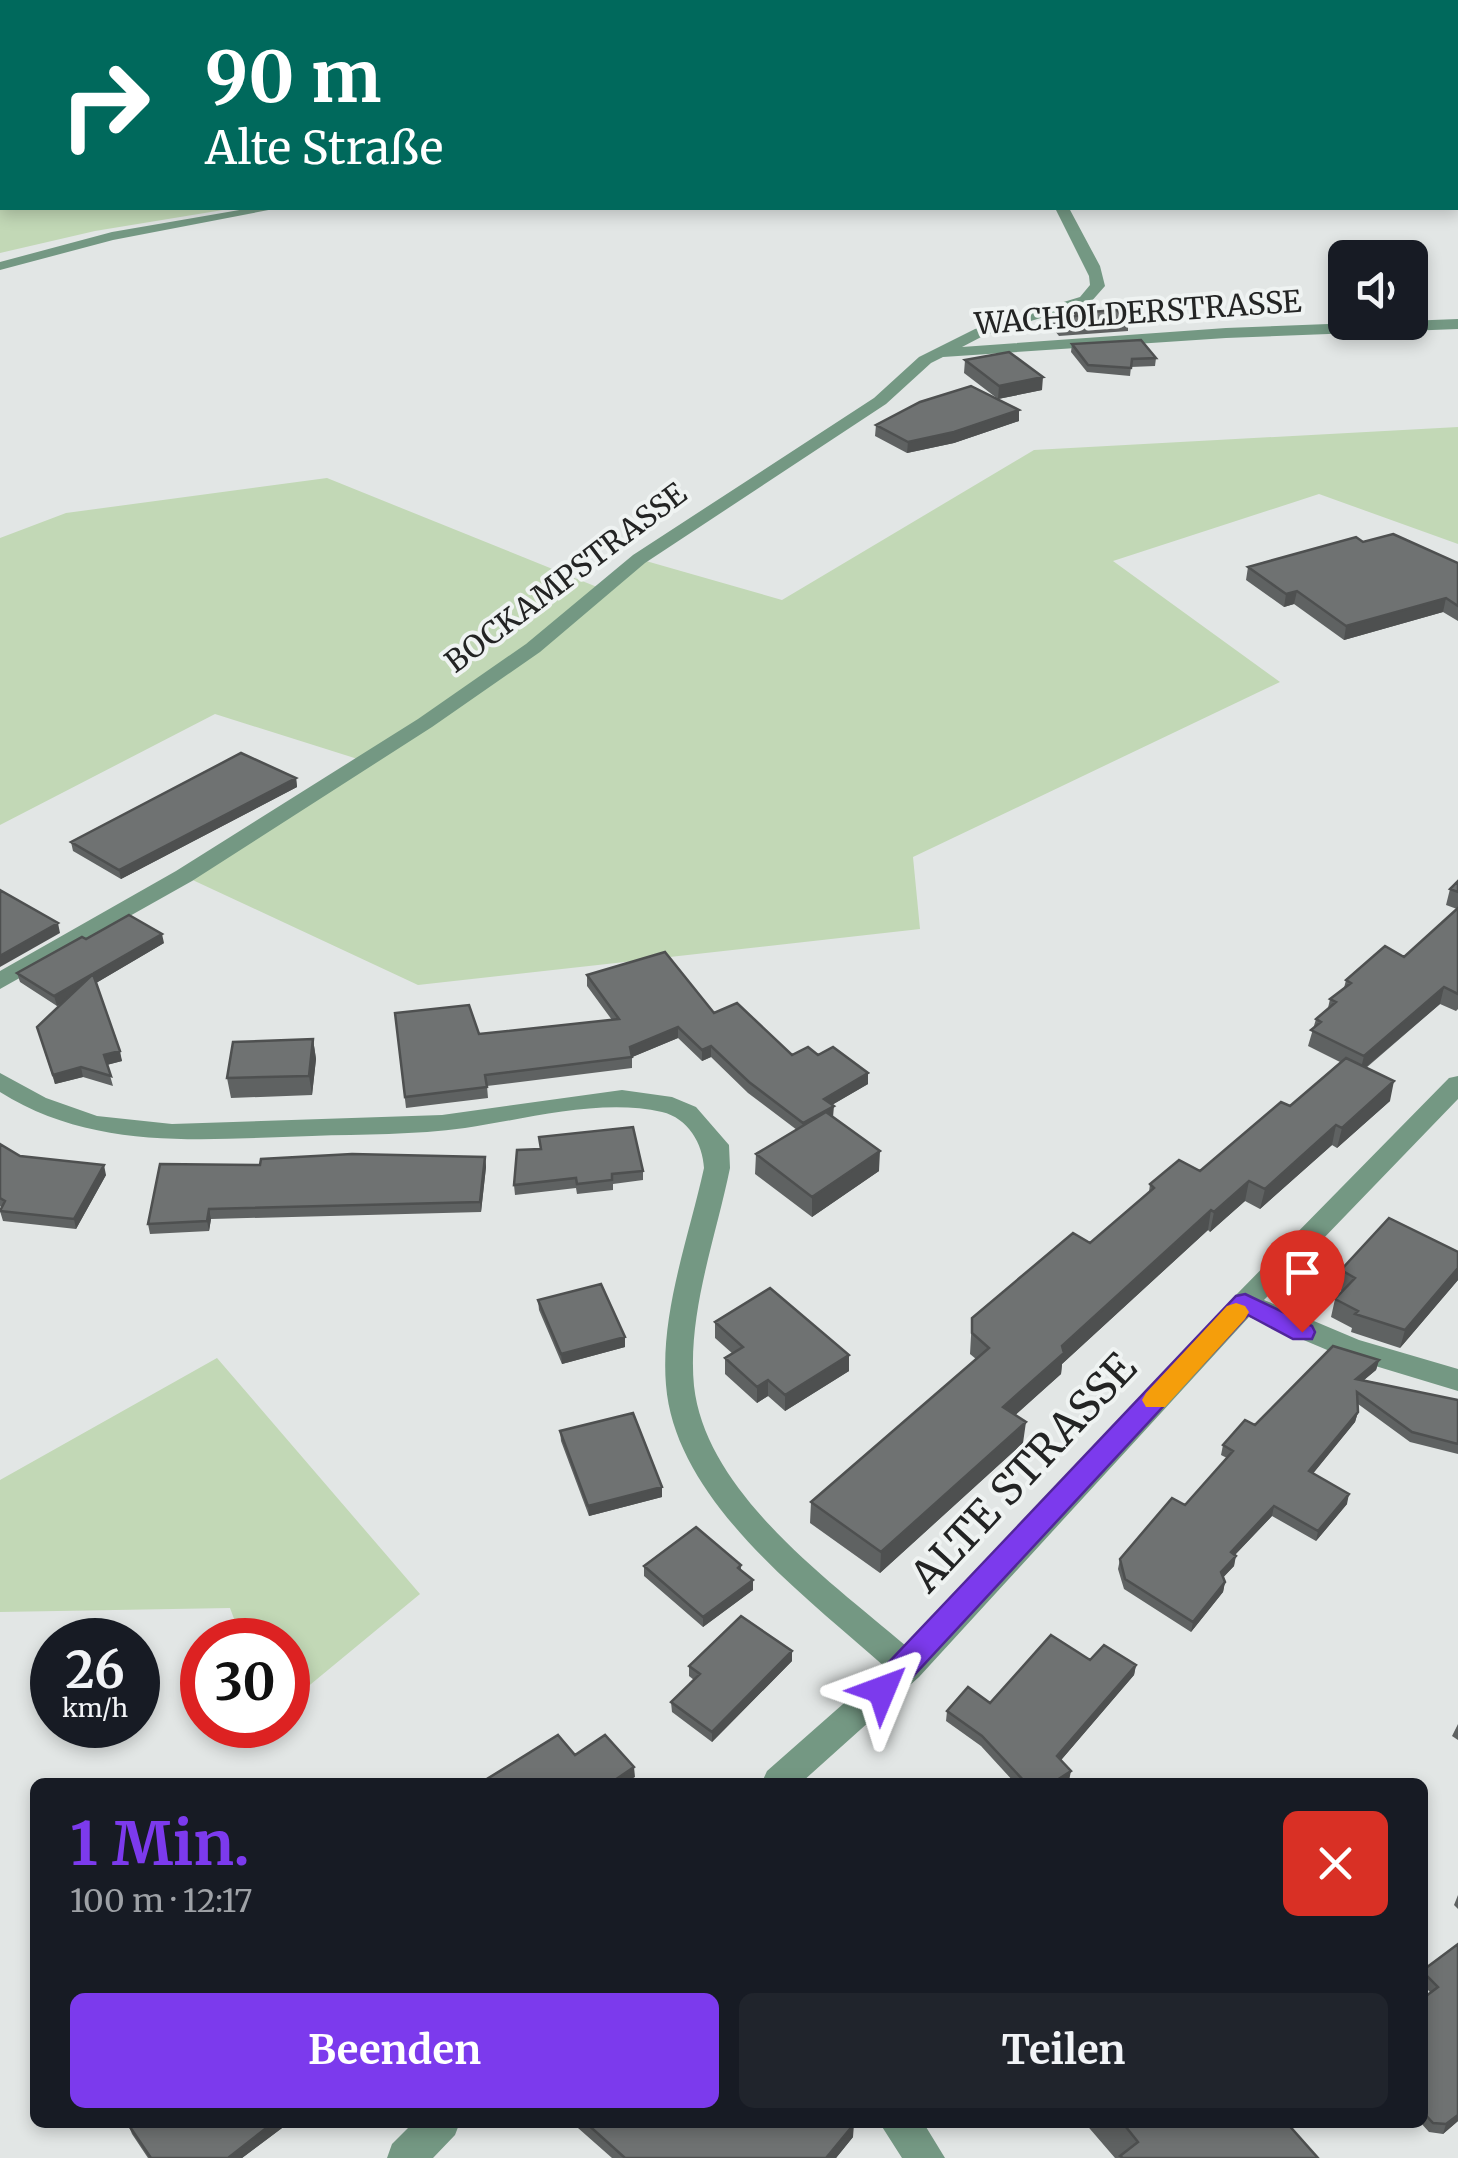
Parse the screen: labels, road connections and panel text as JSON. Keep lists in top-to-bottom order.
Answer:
{
  "streets": {
    "street": ["WACHOLDERSTRASSE", "BOCKAMPSTRASSE", "ALTE STRASSE"]
  },
  "crossings": [
    ["WACHOLDERSTRASSE", "BOCKAMPSTRASSE"]
  ],
  "page": {
    "turn": ["90 m", "Alte Straße"],
    "speed": "26 km/h",
    "limit": "30",
    "heading": ["1 Min.", "100 m · 12:17"],
    "buttons": ["Beenden", "Teilen"]
  }
}
